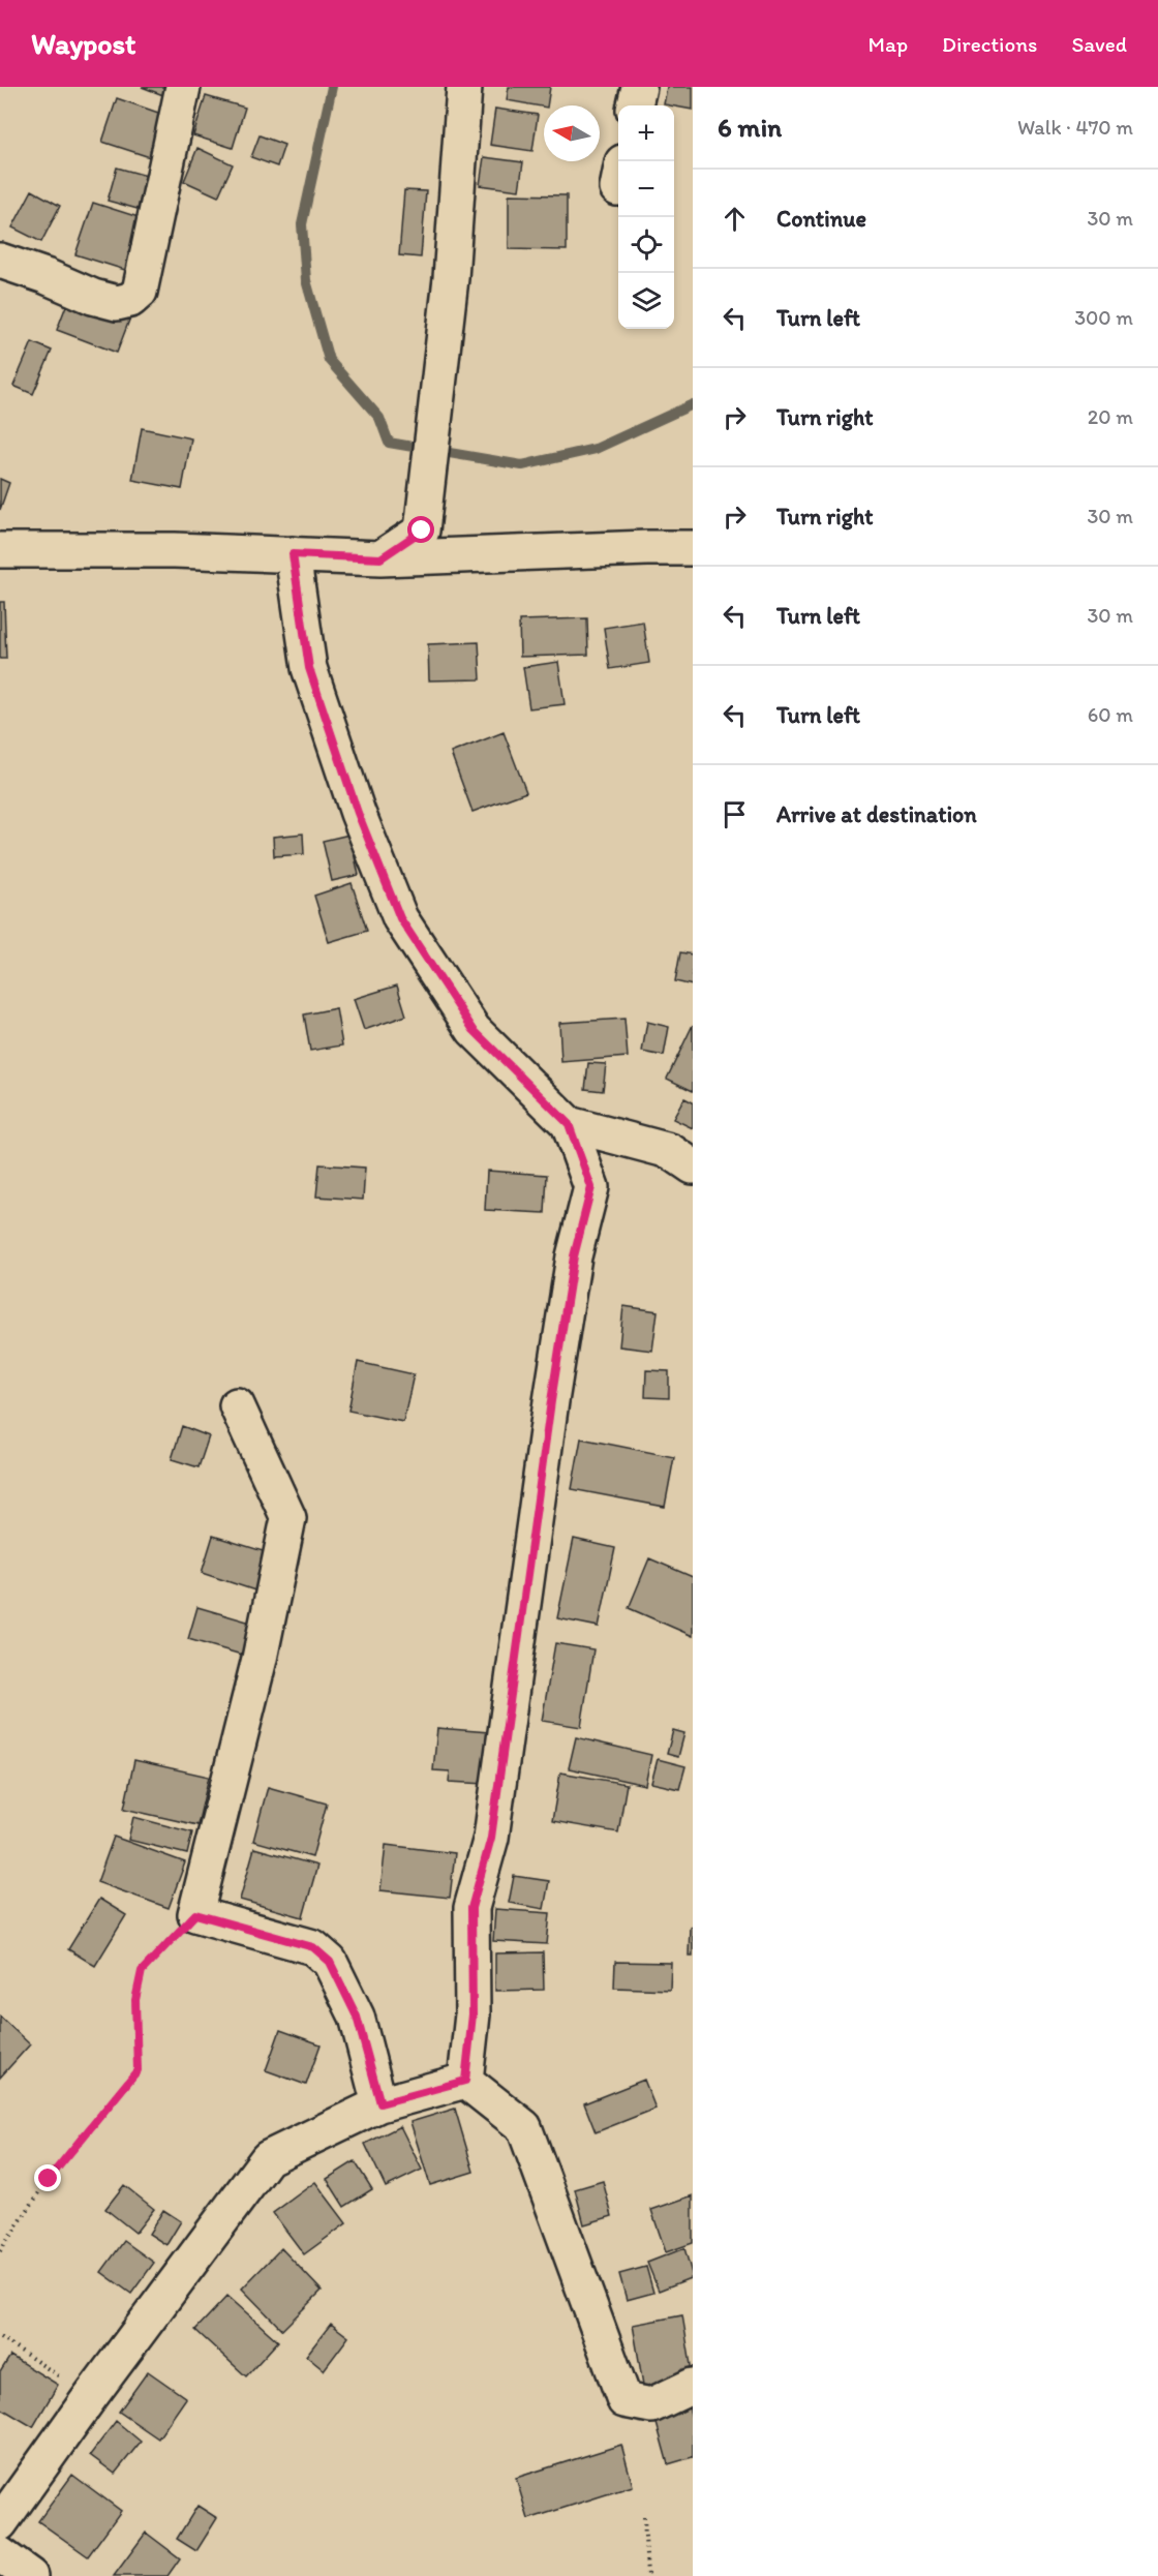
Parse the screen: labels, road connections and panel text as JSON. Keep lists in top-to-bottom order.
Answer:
{
  "north": "left",
  "page": {
    "header": "Waypost",
    "nav": ["Map", "Directions", "Saved"],
    "heading": ["6 min", "Walk · 470 m"],
    "map_buttons": ["+", "−"],
    "list": [
      ["Continue", "30 m"],
      ["Turn left", "300 m"],
      ["Turn right", "20 m"],
      ["Turn right", "30 m"],
      ["Turn left", "30 m"],
      ["Turn left", "60 m"],
      "Arrive at destination"
    ]
  }
}
